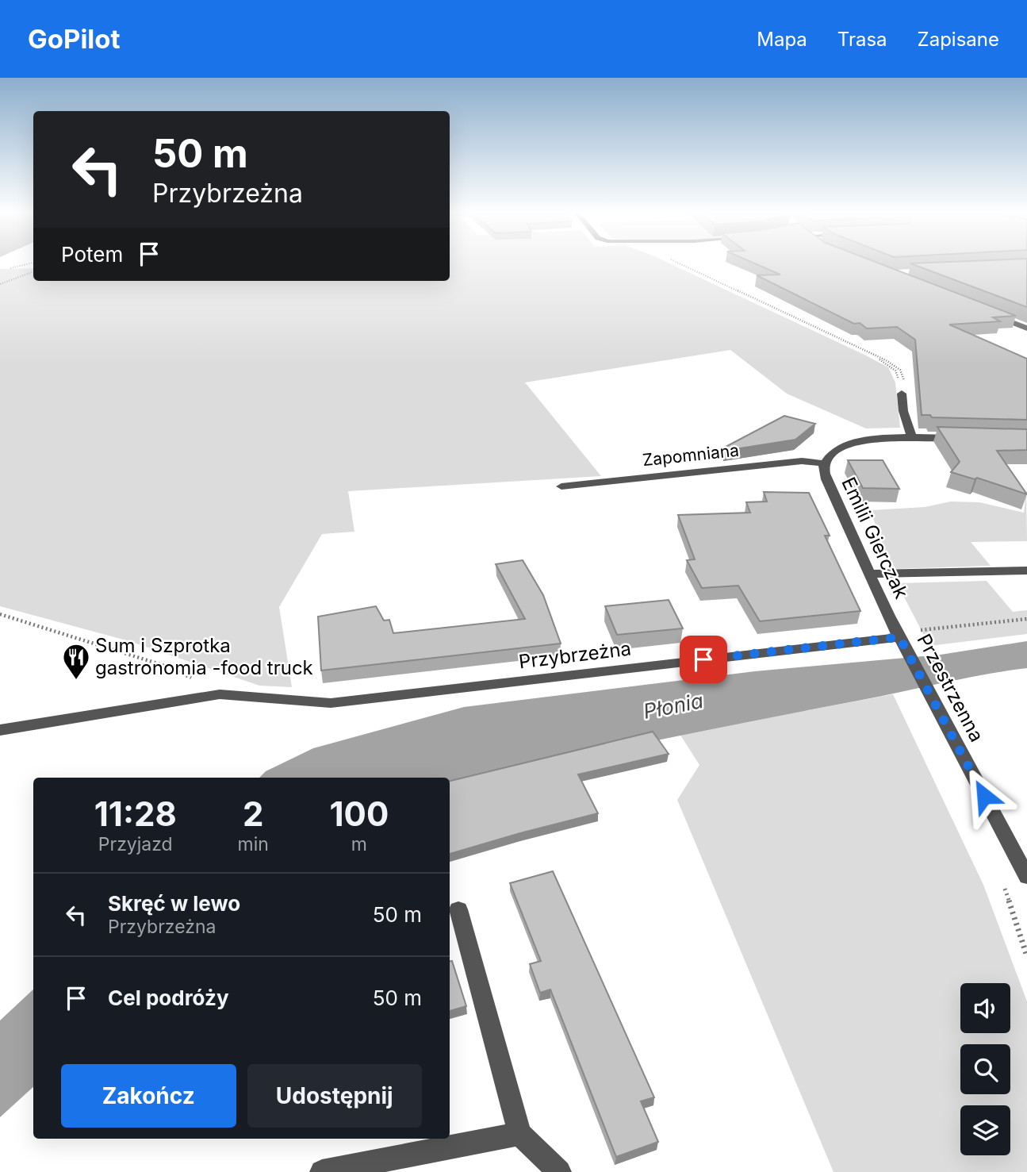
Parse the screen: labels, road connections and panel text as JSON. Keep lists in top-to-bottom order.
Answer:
{
  "streets": {
    "street": [
      "Zapomniana",
      "Emilii Gierczak",
      "Przybrzeżna",
      "Przestrzenna"
    ]
  },
  "crossings": [
    ["Zapomniana", "Emilii Gierczak"],
    ["Emilii Gierczak", "Przybrzeżna"],
    ["Emilii Gierczak", "Przestrzenna"],
    ["Przybrzeżna", "Przestrzenna"]
  ],
  "water": ["Płonia"],
  "places": {
    "restaurant": ["Sum i Szprotka gastronomia -food truck"]
  },
  "page": {
    "header": "GoPilot",
    "nav": ["Mapa", "Trasa", "Zapisane"],
    "turn": ["50 m", "Przybrzeżna"],
    "then": "Potem",
    "eta": [
      "11:28",
      "Przyjazd",
      "2",
      "min",
      "100",
      "m"
    ],
    "list": [
      {
        "name": "Skręć w lewo",
        "note": "Przybrzeżna",
        "value": "50 m"
      },
      {
        "name": "Cel podróży",
        "value": "50 m"
      }
    ],
    "buttons": ["Zakończ", "Udostępnij"]
  }
}
